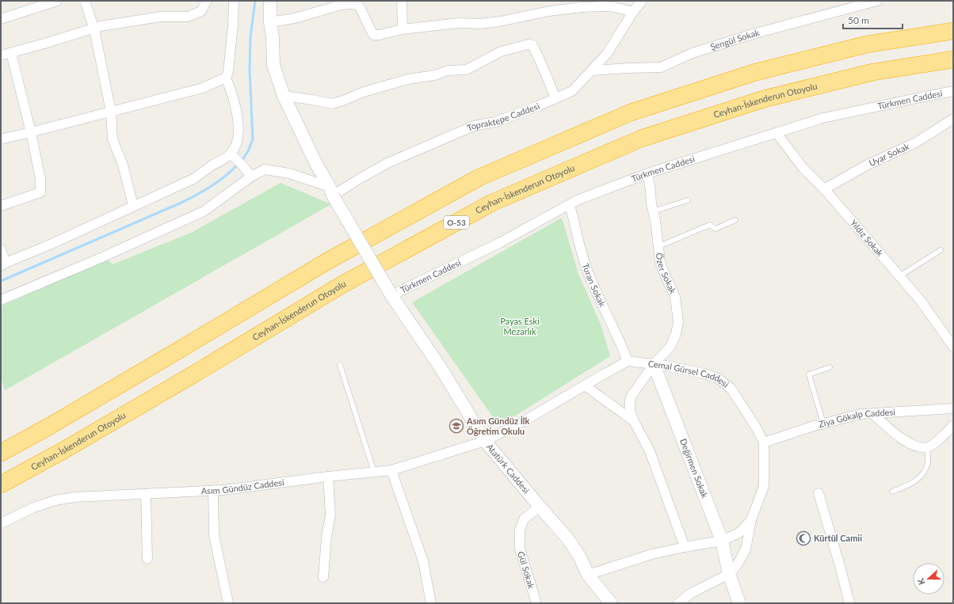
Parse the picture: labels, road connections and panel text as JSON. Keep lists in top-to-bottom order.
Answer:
{
  "streets": {
    "highway": ["Ceyhan-İskenderun Otoyolu", "O-53"],
    "street": [
      "Şengül Sokak",
      "Türkmen Caddesi",
      "Topraktepe Caddesi",
      "Uyar Sokak",
      "Yıldız Sokak",
      "Özer Sokak",
      "Turan Sokak",
      "Cemal Gürsel Caddesi",
      "Ziya Gökalp Caddesi",
      "Değirmen Sokak",
      "Atatürk Caddesi",
      "Asım Gündüz Caddesi",
      "Gül Sokak"
    ]
  },
  "crossings": [
    ["Şengül Sokak", "Topraktepe Caddesi"],
    ["Türkmen Caddesi", "Yıldız Sokak"],
    ["Türkmen Caddesi", "Özer Sokak"],
    ["Türkmen Caddesi", "Turan Sokak"],
    ["Türkmen Caddesi", "Atatürk Caddesi"],
    ["Topraktepe Caddesi", "Atatürk Caddesi"],
    ["Uyar Sokak", "Yıldız Sokak"],
    ["Özer Sokak", "Cemal Gürsel Caddesi"],
    ["Özer Sokak", "Değirmen Sokak"],
    ["Turan Sokak", "Cemal Gürsel Caddesi"],
    ["Cemal Gürsel Caddesi", "Ziya Gökalp Caddesi"],
    ["Cemal Gürsel Caddesi", "Değirmen Sokak"],
    ["Cemal Gürsel Caddesi", "Atatürk Caddesi"],
    ["Atatürk Caddesi", "Asım Gündüz Caddesi"],
    ["Atatürk Caddesi", "Gül Sokak"]
  ],
  "parks": ["Payas Eski Mezarlık"],
  "places": {
    "school or university": ["Asım Gündüz İlk Öğretim Okulu"],
    "mosque": ["Kürtül Camii"]
  },
  "scale_bar": "50 m",
  "north": "left"
}
